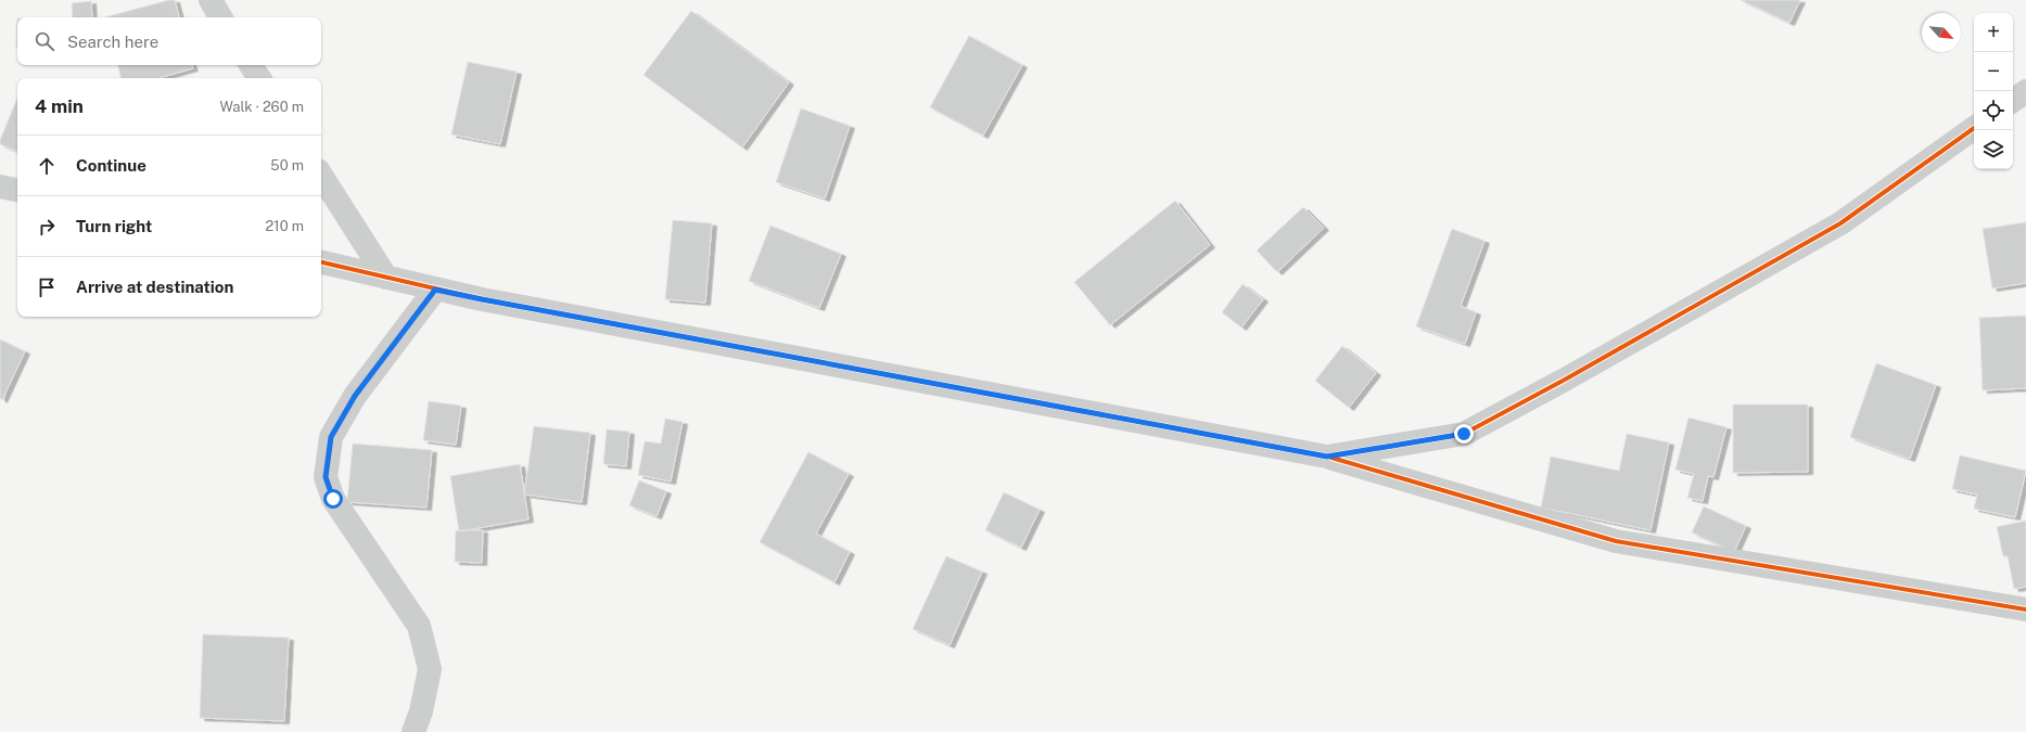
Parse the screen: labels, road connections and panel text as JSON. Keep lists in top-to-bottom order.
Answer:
{
  "north": "bottom right",
  "page": {
    "map_buttons": ["+", "−"],
    "search": "Search here",
    "heading": ["4 min", "Walk · 260 m"],
    "list": [
      ["Continue", "50 m"],
      ["Turn right", "210 m"],
      "Arrive at destination"
    ]
  }
}
